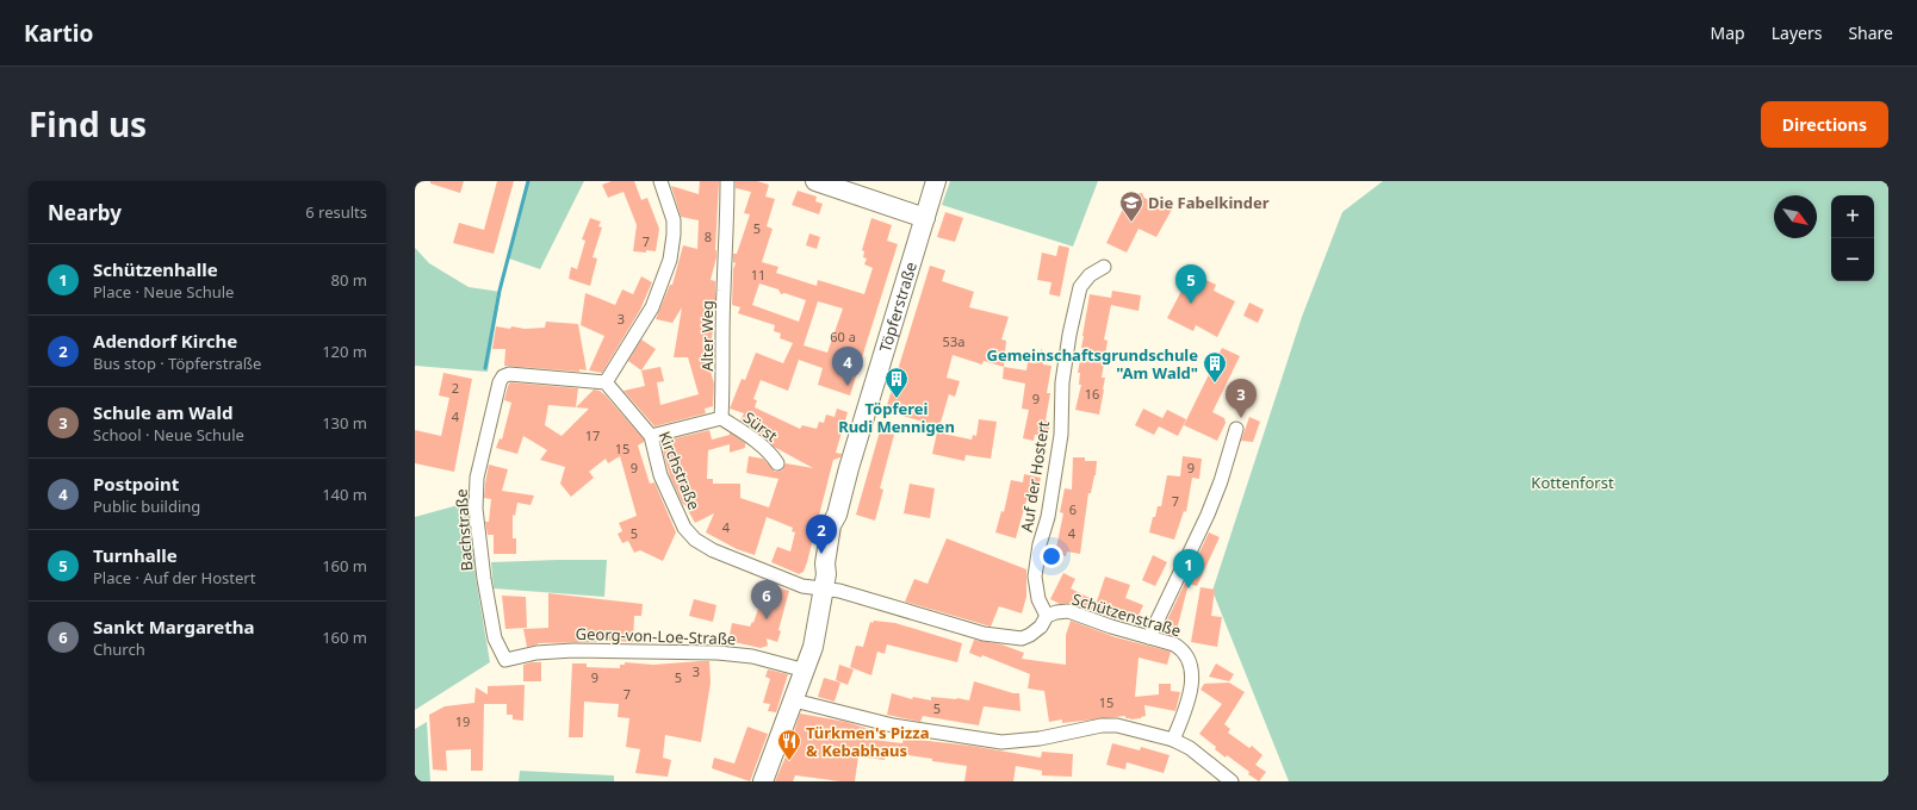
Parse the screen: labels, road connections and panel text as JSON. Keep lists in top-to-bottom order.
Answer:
{
  "streets": {
    "main road": ["Töpferstraße"],
    "street": [
      "Alter Weg",
      "Sürst",
      "Kirchstraße",
      "Auf der Hostert",
      "Bachstraße",
      "Schützenstraße",
      "Georg-von-Loe-Straße"
    ]
  },
  "crossings": [
    ["Töpferstraße", "Kirchstraße"],
    ["Töpferstraße", "Georg-von-Loe-Straße"],
    ["Alter Weg", "Sürst"],
    ["Kirchstraße", "Bachstraße"],
    ["Auf der Hostert", "Schützenstraße"],
    ["Bachstraße", "Georg-von-Loe-Straße"]
  ],
  "parks": ["Kottenforst"],
  "places": {
    "school or university": ["Die Fabelkinder"],
    "building": ["Gemeinschaftsgrundschule \"Am Wald\"", "Töpferei Rudi Mennigen"],
    "restaurant": ["Türkmen's Pizza & Kebabhaus"]
  },
  "house_numbers": [
    "5",
    "8",
    "7",
    "11",
    "3",
    "60 a",
    "53a",
    "2",
    "16",
    "9",
    "4",
    "17",
    "15",
    "9",
    "9",
    "7",
    "6",
    "4",
    "5",
    "4",
    "3",
    "9",
    "5",
    "7",
    "15",
    "5",
    "19"
  ],
  "north": "bottom right",
  "page": {
    "header": "Kartio",
    "nav": ["Map", "Layers", "Share"],
    "title": "Find us",
    "buttons": "Directions",
    "heading": ["Nearby", "6 results"],
    "map_buttons": ["+", "−"],
    "list": [
      {
        "mark": "1",
        "name": "Schützenhalle",
        "note": "Place · Neue Schule",
        "value": "80 m"
      },
      {
        "mark": "2",
        "name": "Adendorf Kirche",
        "note": "Bus stop · Töpferstraße",
        "value": "120 m"
      },
      {
        "mark": "3",
        "name": "Schule am Wald",
        "note": "School · Neue Schule",
        "value": "130 m"
      },
      {
        "mark": "4",
        "name": "Postpoint",
        "note": "Public building",
        "value": "140 m"
      },
      {
        "mark": "5",
        "name": "Turnhalle",
        "note": "Place · Auf der Hostert",
        "value": "160 m"
      },
      {
        "mark": "6",
        "name": "Sankt Margaretha",
        "note": "Church",
        "value": "160 m"
      }
    ],
    "pins": [
      "5",
      "4",
      "3",
      "2",
      "1",
      "6"
    ]
  }
}
